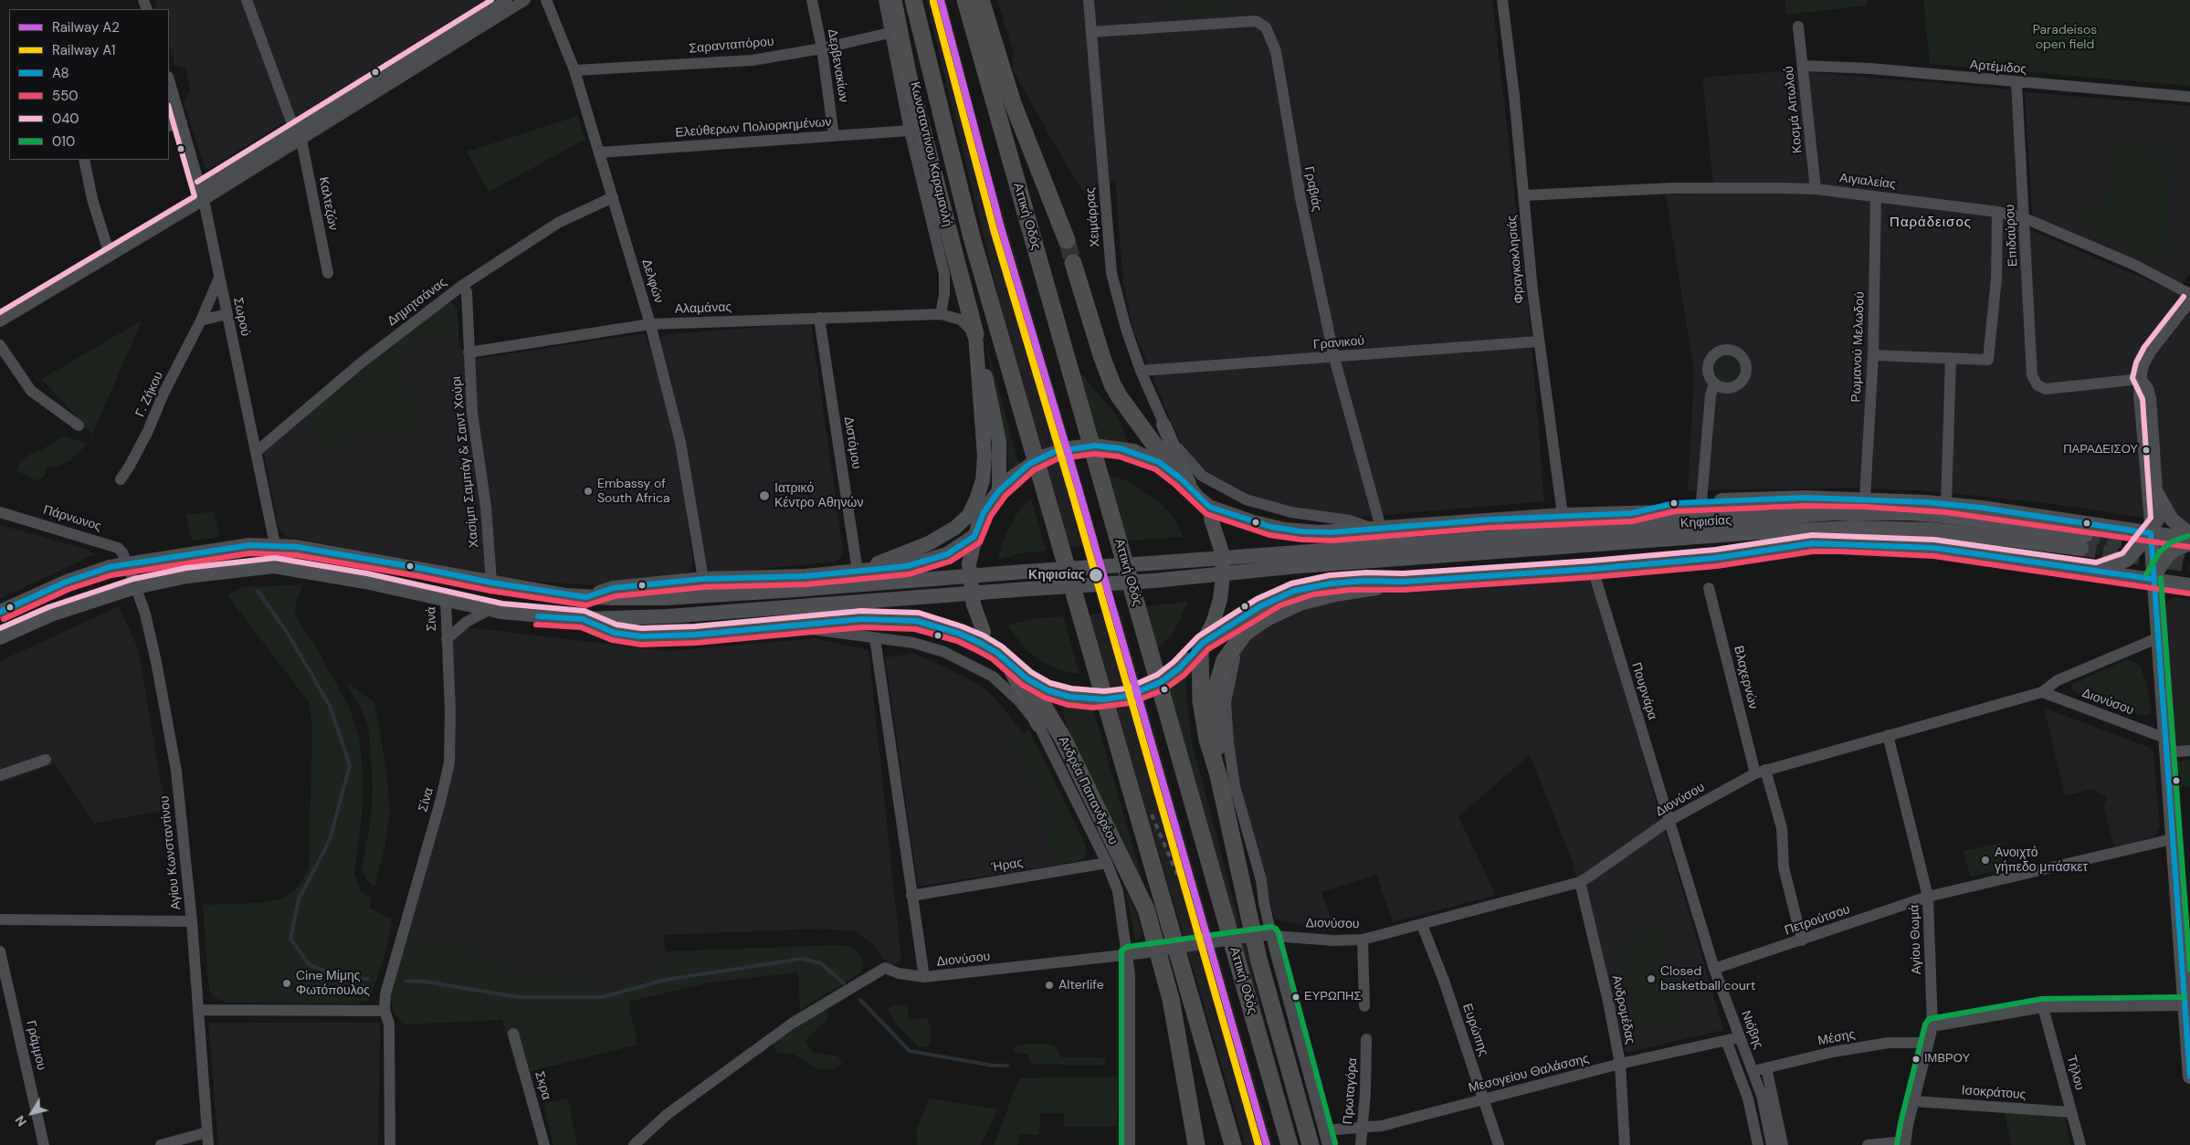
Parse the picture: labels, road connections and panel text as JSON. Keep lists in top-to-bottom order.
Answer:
{
  "streets": {
    "highway": ["Αττική Οδός"],
    "main road": ["Κηφισίας"],
    "street": [
      "Σαρανταπόρου",
      "Δερβενακίων",
      "Αρτέμιδος",
      "Κοσμά Αιτωλού",
      "Ελεύθερων Πολιορκημένων",
      "Κωνσταντίνου Καραμανλή",
      "Αιγιαλείας",
      "Γραβιάς",
      "Καλτεζών",
      "Χειμάρρας",
      "Επιδαύρου",
      "Φραγκοκλησιάς",
      "Δελφών",
      "Δημητσάνας",
      "Αλαμάνας",
      "Σωρού",
      "Γρανικού",
      "Ρωμανού Μελωδού",
      "Γ. Ζήκου",
      "Διστόμου",
      "Χασίμπ Σαμπάγ & Σαιντ Χούρι",
      "Πάρνωνος",
      "Σινά",
      "Βλαχερνών",
      "Πουρνάρα",
      "Διονύσου",
      "Ανδρέα Παπανδρέου",
      "Σίνα",
      "Αγίου Κωνσταντίνου",
      "Ήρας",
      "Πετρούτσου",
      "Αγίου Θωμά",
      "Ανδρομέδας",
      "Ευρώπης",
      "Νιόβης",
      "Μέσης",
      "Γράμμου",
      "Τήλου",
      "Μεσογείου Θαλάσσης",
      "Σκρα",
      "Πρωταγόρα",
      "Ισοκράτους"
    ]
  },
  "crossings": [
    ["Σαρανταπόρου", "Δερβενακίων"],
    ["Σαρανταπόρου", "Κωνσταντίνου Καραμανλή"],
    ["Σαρανταπόρου", "Δελφών"],
    ["Δερβενακίων", "Ελεύθερων Πολιορκημένων"],
    ["Αρτέμιδος", "Κοσμά Αιτωλού"],
    ["Αρτέμιδος", "Επιδαύρου"],
    ["Κοσμά Αιτωλού", "Αιγιαλείας"],
    ["Ελεύθερων Πολιορκημένων", "Κωνσταντίνου Καραμανλή"],
    ["Ελεύθερων Πολιορκημένων", "Δελφών"],
    ["Κωνσταντίνου Καραμανλή", "Αλαμάνας"],
    ["Αιγιαλείας", "Επιδαύρου"],
    ["Αιγιαλείας", "Φραγκοκλησιάς"],
    ["Αιγιαλείας", "Ρωμανού Μελωδού"],
    ["Γραβιάς", "Χειμάρρας"],
    ["Γραβιάς", "Γρανικού"],
    ["Χειμάρρας", "Γρανικού"],
    ["Φραγκοκλησιάς", "Γρανικού"],
    ["Δελφών", "Δημητσάνας"],
    ["Δελφών", "Αλαμάνας"],
    ["Δημητσάνας", "Σωρού"],
    ["Δημητσάνας", "Χασίμπ Σαμπάγ & Σαιντ Χούρι"],
    ["Αλαμάνας", "Διστόμου"],
    ["Αλαμάνας", "Χασίμπ Σαμπάγ & Σαιντ Χούρι"],
    ["Σωρού", "Γ. Ζήκου"],
    ["Σωρού", "Κηφισίας"],
    ["Ρωμανού Μελωδού", "Κηφισίας"],
    ["Χασίμπ Σαμπάγ & Σαιντ Χούρι", "Κηφισίας"],
    ["Πάρνωνος", "Κηφισίας"],
    ["Πάρνωνος", "Αγίου Κωνσταντίνου"],
    ["Κηφισίας", "Σινά"],
    ["Κηφισίας", "Αγίου Κωνσταντίνου"],
    ["Σινά", "Σίνα"],
    ["Βλαχερνών", "Διονύσου"],
    ["Βλαχερνών", "Πετρούτσου"],
    ["Πουρνάρα", "Διονύσου"],
    ["Πουρνάρα", "Νιόβης"],
    ["Διονύσου", "Ανδρέα Παπανδρέου"],
    ["Διονύσου", "Αγίου Θωμά"],
    ["Διονύσου", "Ανδρομέδας"],
    ["Διονύσου", "Ευρώπης"],
    ["Διονύσου", "Νιόβης"],
    ["Ανδρέα Παπανδρέου", "Ήρας"],
    ["Πετρούτσου", "Αγίου Θωμά"],
    ["Πετρούτσου", "Νιόβης"],
    ["Αγίου Θωμά", "Μέσης"],
    ["Αγίου Θωμά", "Ισοκράτους"],
    ["Ανδρομέδας", "Μεσογείου Θαλάσσης"],
    ["Ευρώπης", "Μεσογείου Θαλάσσης"],
    ["Νιόβης", "Μέσης"],
    ["Νιόβης", "Μεσογείου Θαλάσσης"],
    ["Τήλου", "Ισοκράτους"],
    ["Μεσογείου Θαλάσσης", "Πρωταγόρα"]
  ],
  "districts": ["Παράδεισος"],
  "parks": ["Paradeisos open field"],
  "places": [
    "ΠΑΡΑΔΕΙΣΟΥ",
    "Embassy of South Africa",
    "Ιατρικό Κέντρο Αθηνών",
    "Κηφισίας",
    "Ανοιχτό γήπεδο μπάσκετ",
    "Closed basketball court",
    "Cine Μίμης Φωτόπουλος",
    "Alterlife",
    "ΕΥΡΩΠΗΣ",
    "ΙΜΒΡΟΥ"
  ],
  "lines": [
    "rail line A2",
    "transit line 040",
    "rail line A1",
    "transit line A8",
    "transit line 550",
    "transit line 010"
  ],
  "legend": [
    "Railway A2",
    "Railway A1",
    "A8",
    "550",
    "040",
    "010"
  ],
  "north": "bottom left"
}
